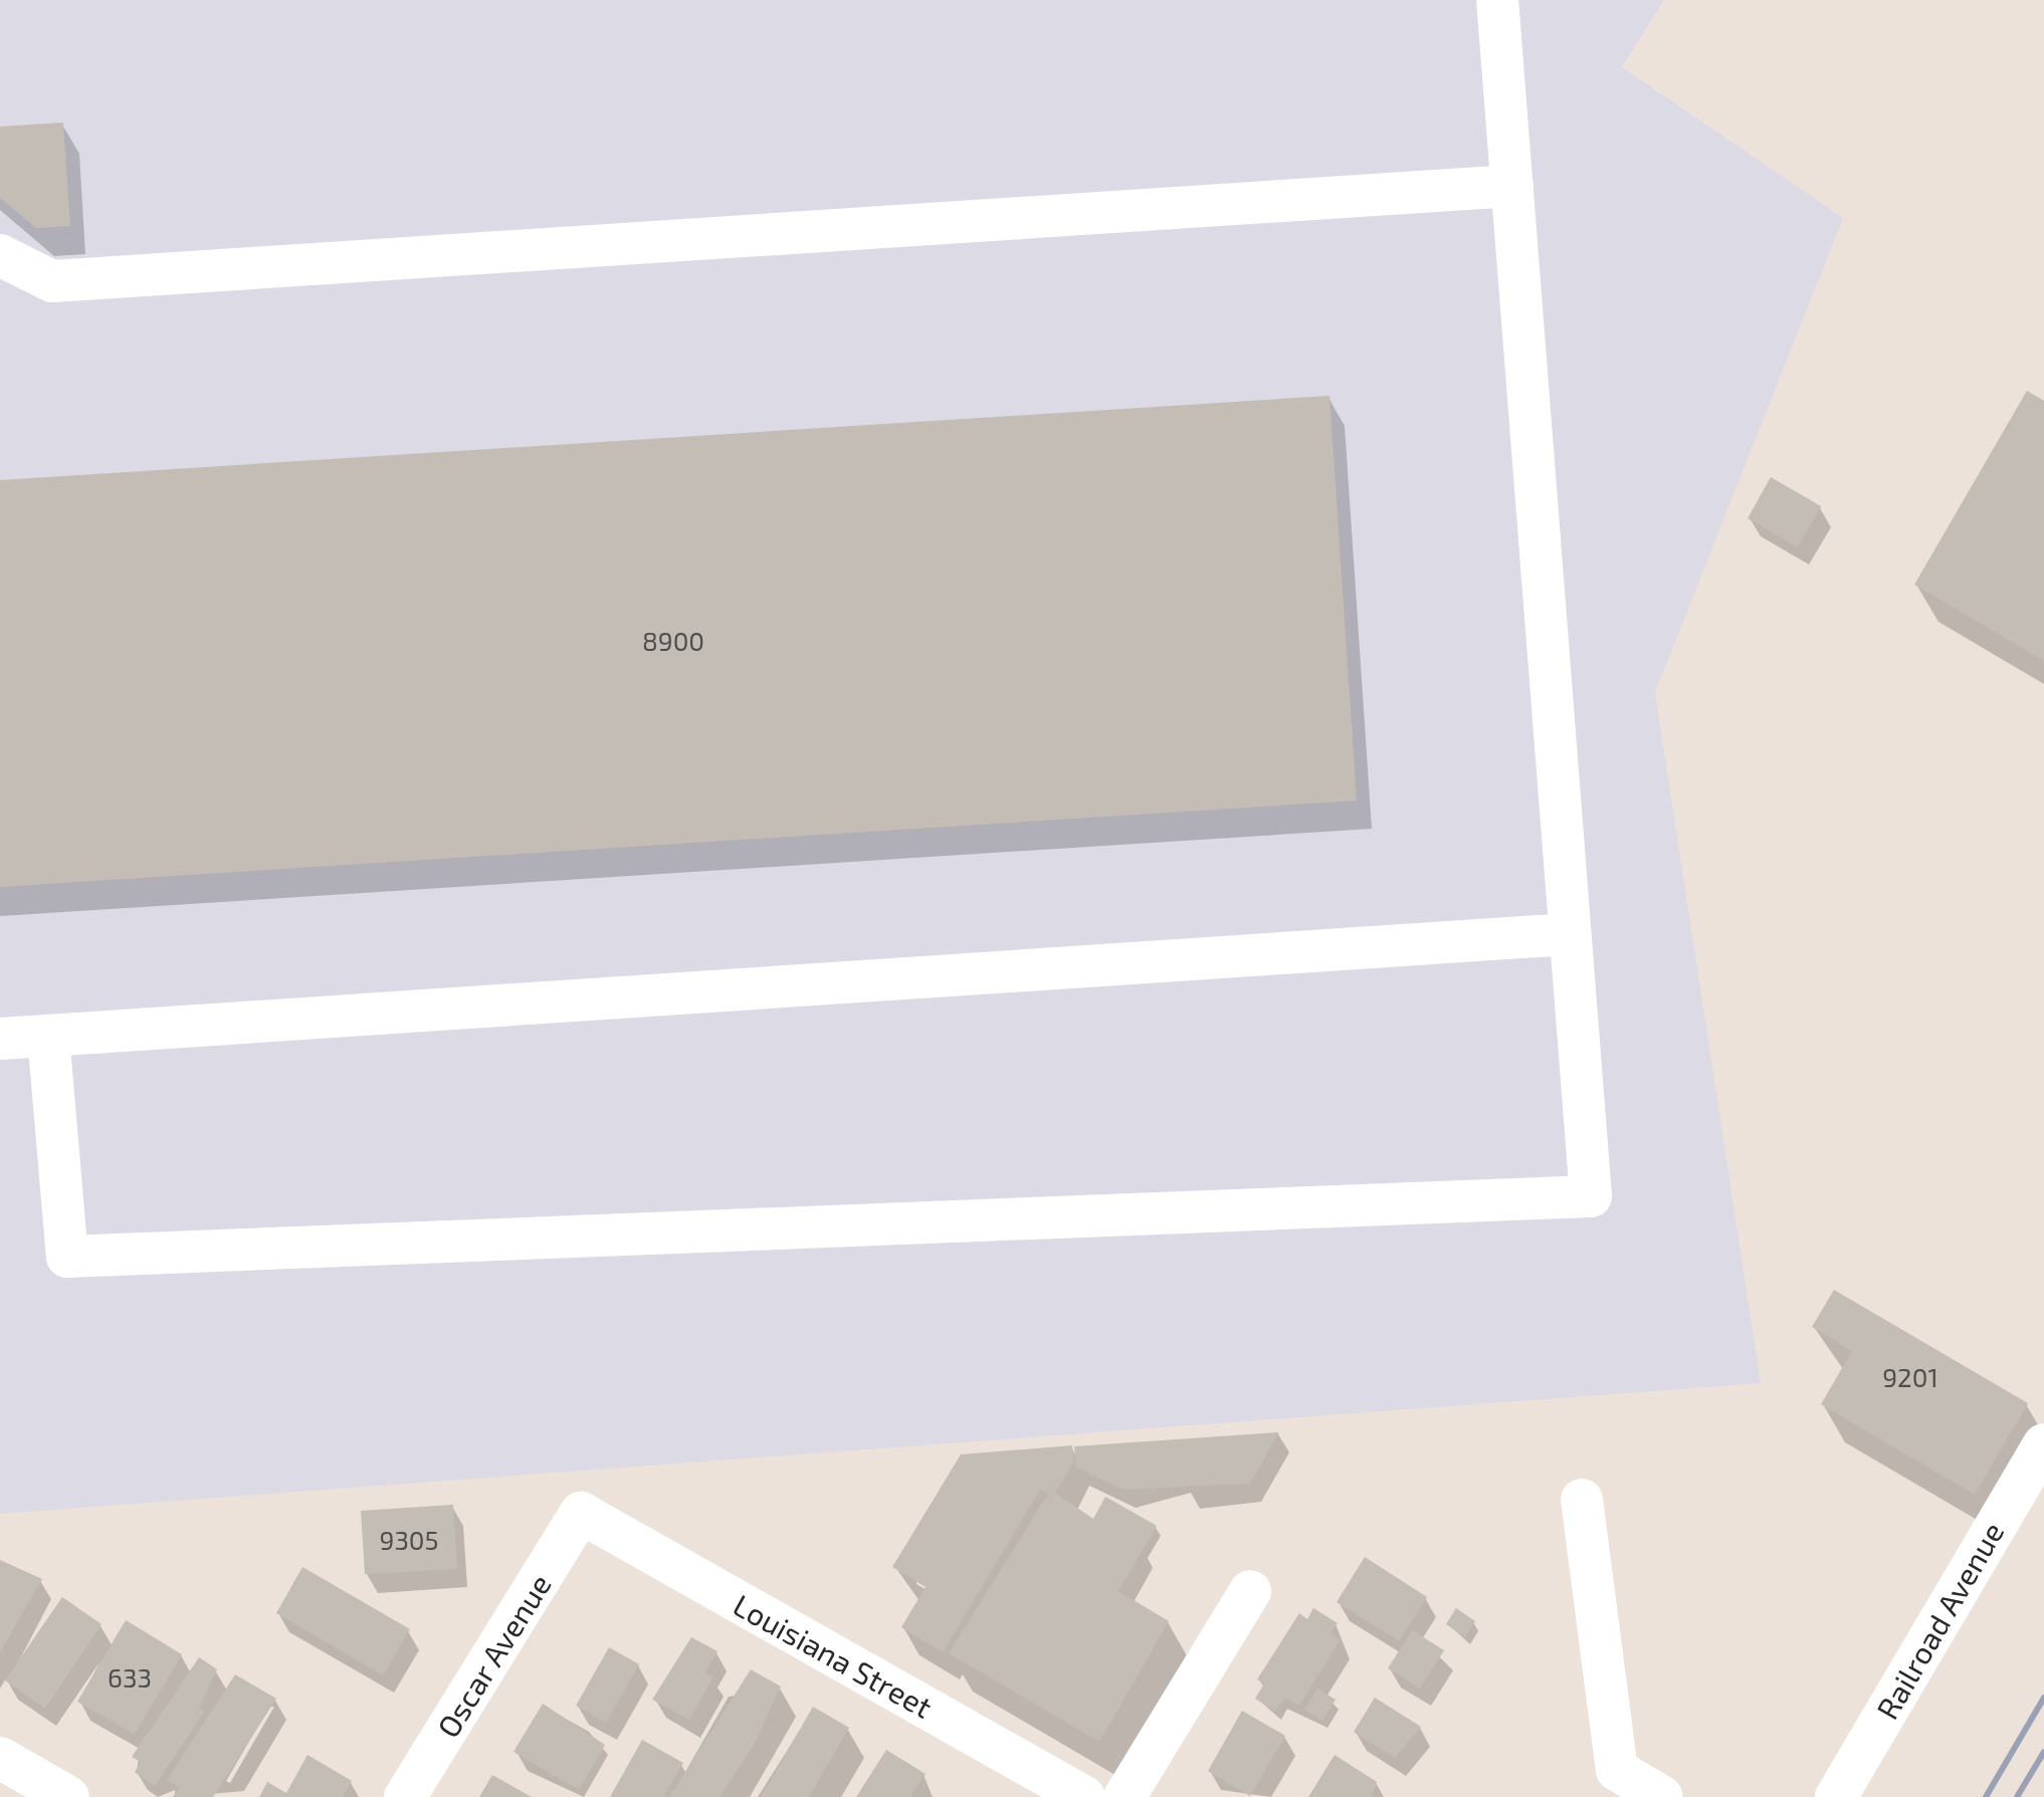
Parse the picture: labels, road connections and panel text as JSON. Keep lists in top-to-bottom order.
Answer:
{
  "streets": {
    "street": ["Railroad Avenue", "Oscar Avenue", "Louisiana Street"]
  },
  "crossings": [
    ["Oscar Avenue", "Louisiana Street"]
  ],
  "house_numbers": [
    "8900",
    "9201",
    "9305",
    "633"
  ]
}
